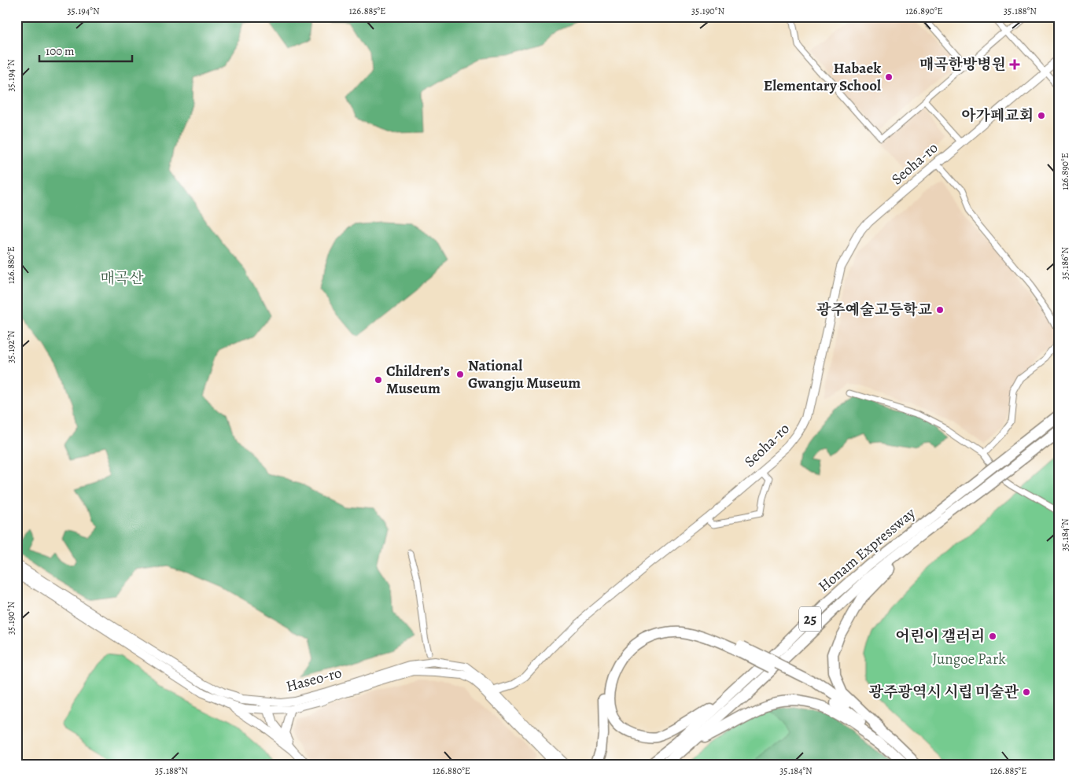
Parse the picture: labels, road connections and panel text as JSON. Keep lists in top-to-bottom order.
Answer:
{
  "streets": {
    "highway": ["Honam Expressway", "25"],
    "main road": ["Seoha-ro", "Haseo-ro"]
  },
  "crossings": [
    ["Seoha-ro", "Haseo-ro"]
  ],
  "parks": ["매곡산", "Jungoe Park"],
  "places": {
    "health": ["매곡한방병원"],
    "other": [
      "Habaek Elementary School",
      "아가페교회",
      "광주예술고등학교",
      "National Gwangju Museum",
      "Children’s Museum",
      "어린이 갤러리",
      "광주광역시 시립 미술관"
    ]
  },
  "scale_bar": "100 m",
  "coordinates": [
    "35.194°N",
    "126.885°E",
    "35.190°N",
    "126.890°E",
    "35.188°N",
    "35.186°N",
    "126.880°E",
    "35.192°N",
    "35.184°N"
  ]
}
